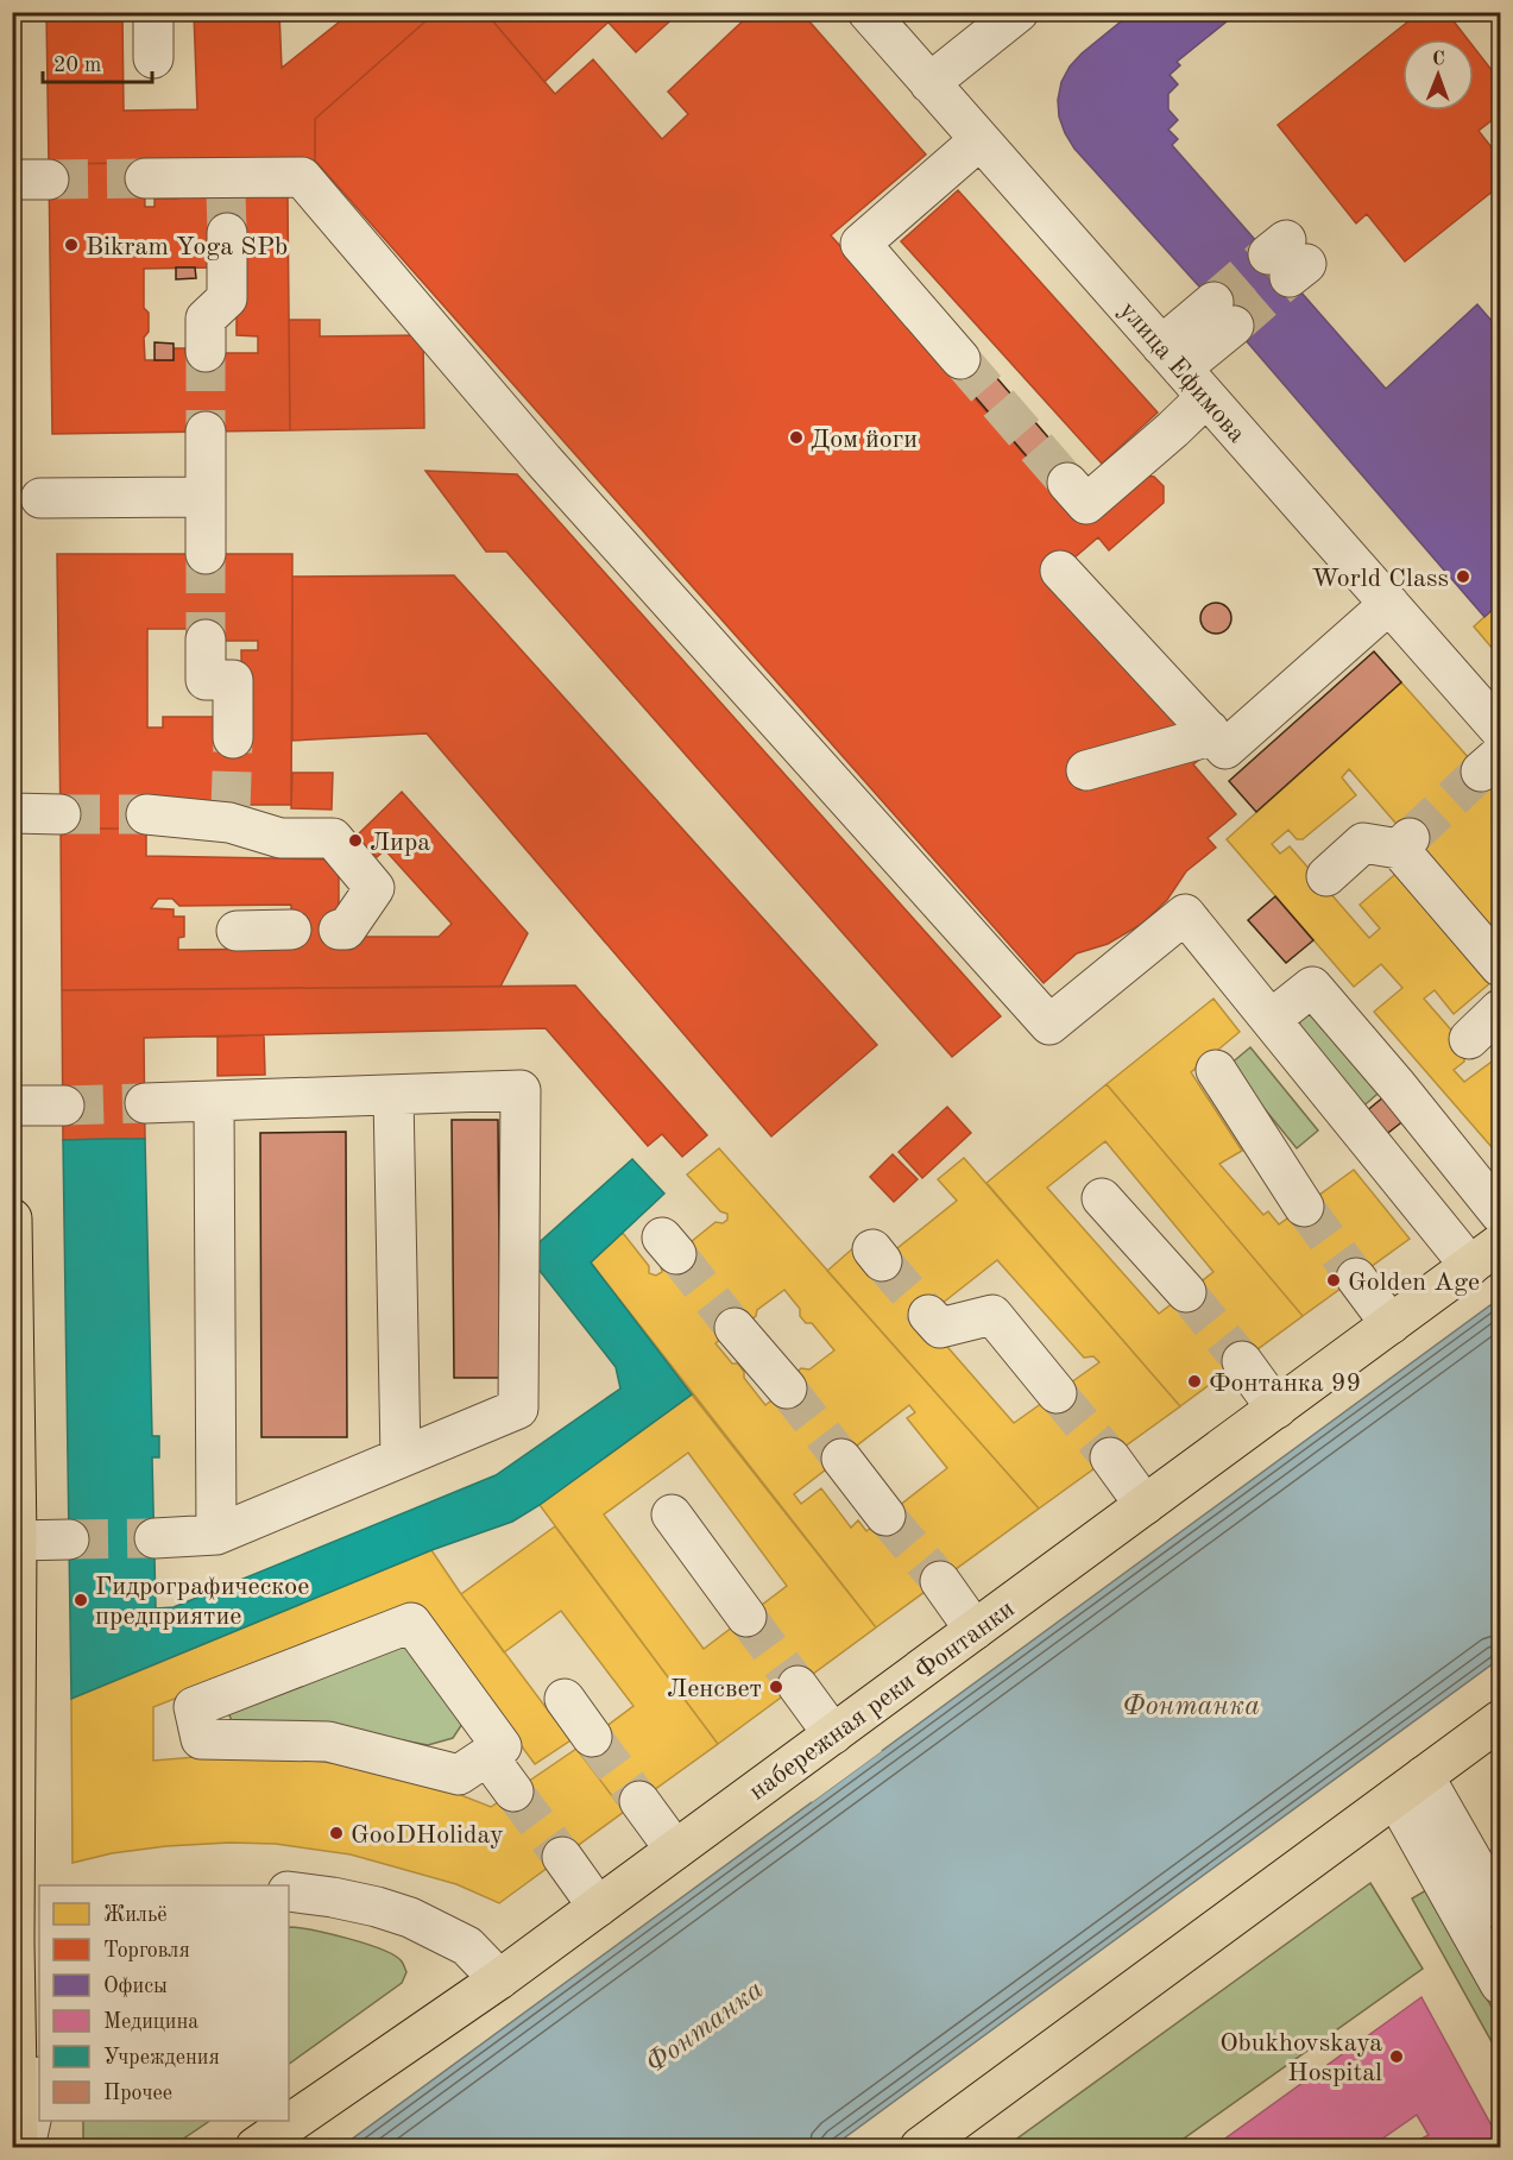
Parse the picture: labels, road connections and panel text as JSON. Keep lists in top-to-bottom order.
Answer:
{
  "streets": {
    "main road": ["набережная реки Фонтанки"],
    "street": ["улица Ефимова"]
  },
  "water": ["Фонтанка"],
  "places": [
    "Bikram Yoga SPb",
    "Дом йоги",
    "World Class",
    "Лира",
    "Golden Age",
    "Фонтанка 99",
    "Гидрографическое предприятие",
    "Ленсвет",
    "GooDHoliday",
    "Obukhovskaya Hospital"
  ],
  "legend": [
    "Жильё",
    "Торговля",
    "Офисы",
    "Медицина",
    "Учреждения",
    "Прочее"
  ],
  "scale_bar": "20 m",
  "north": "top"
}
